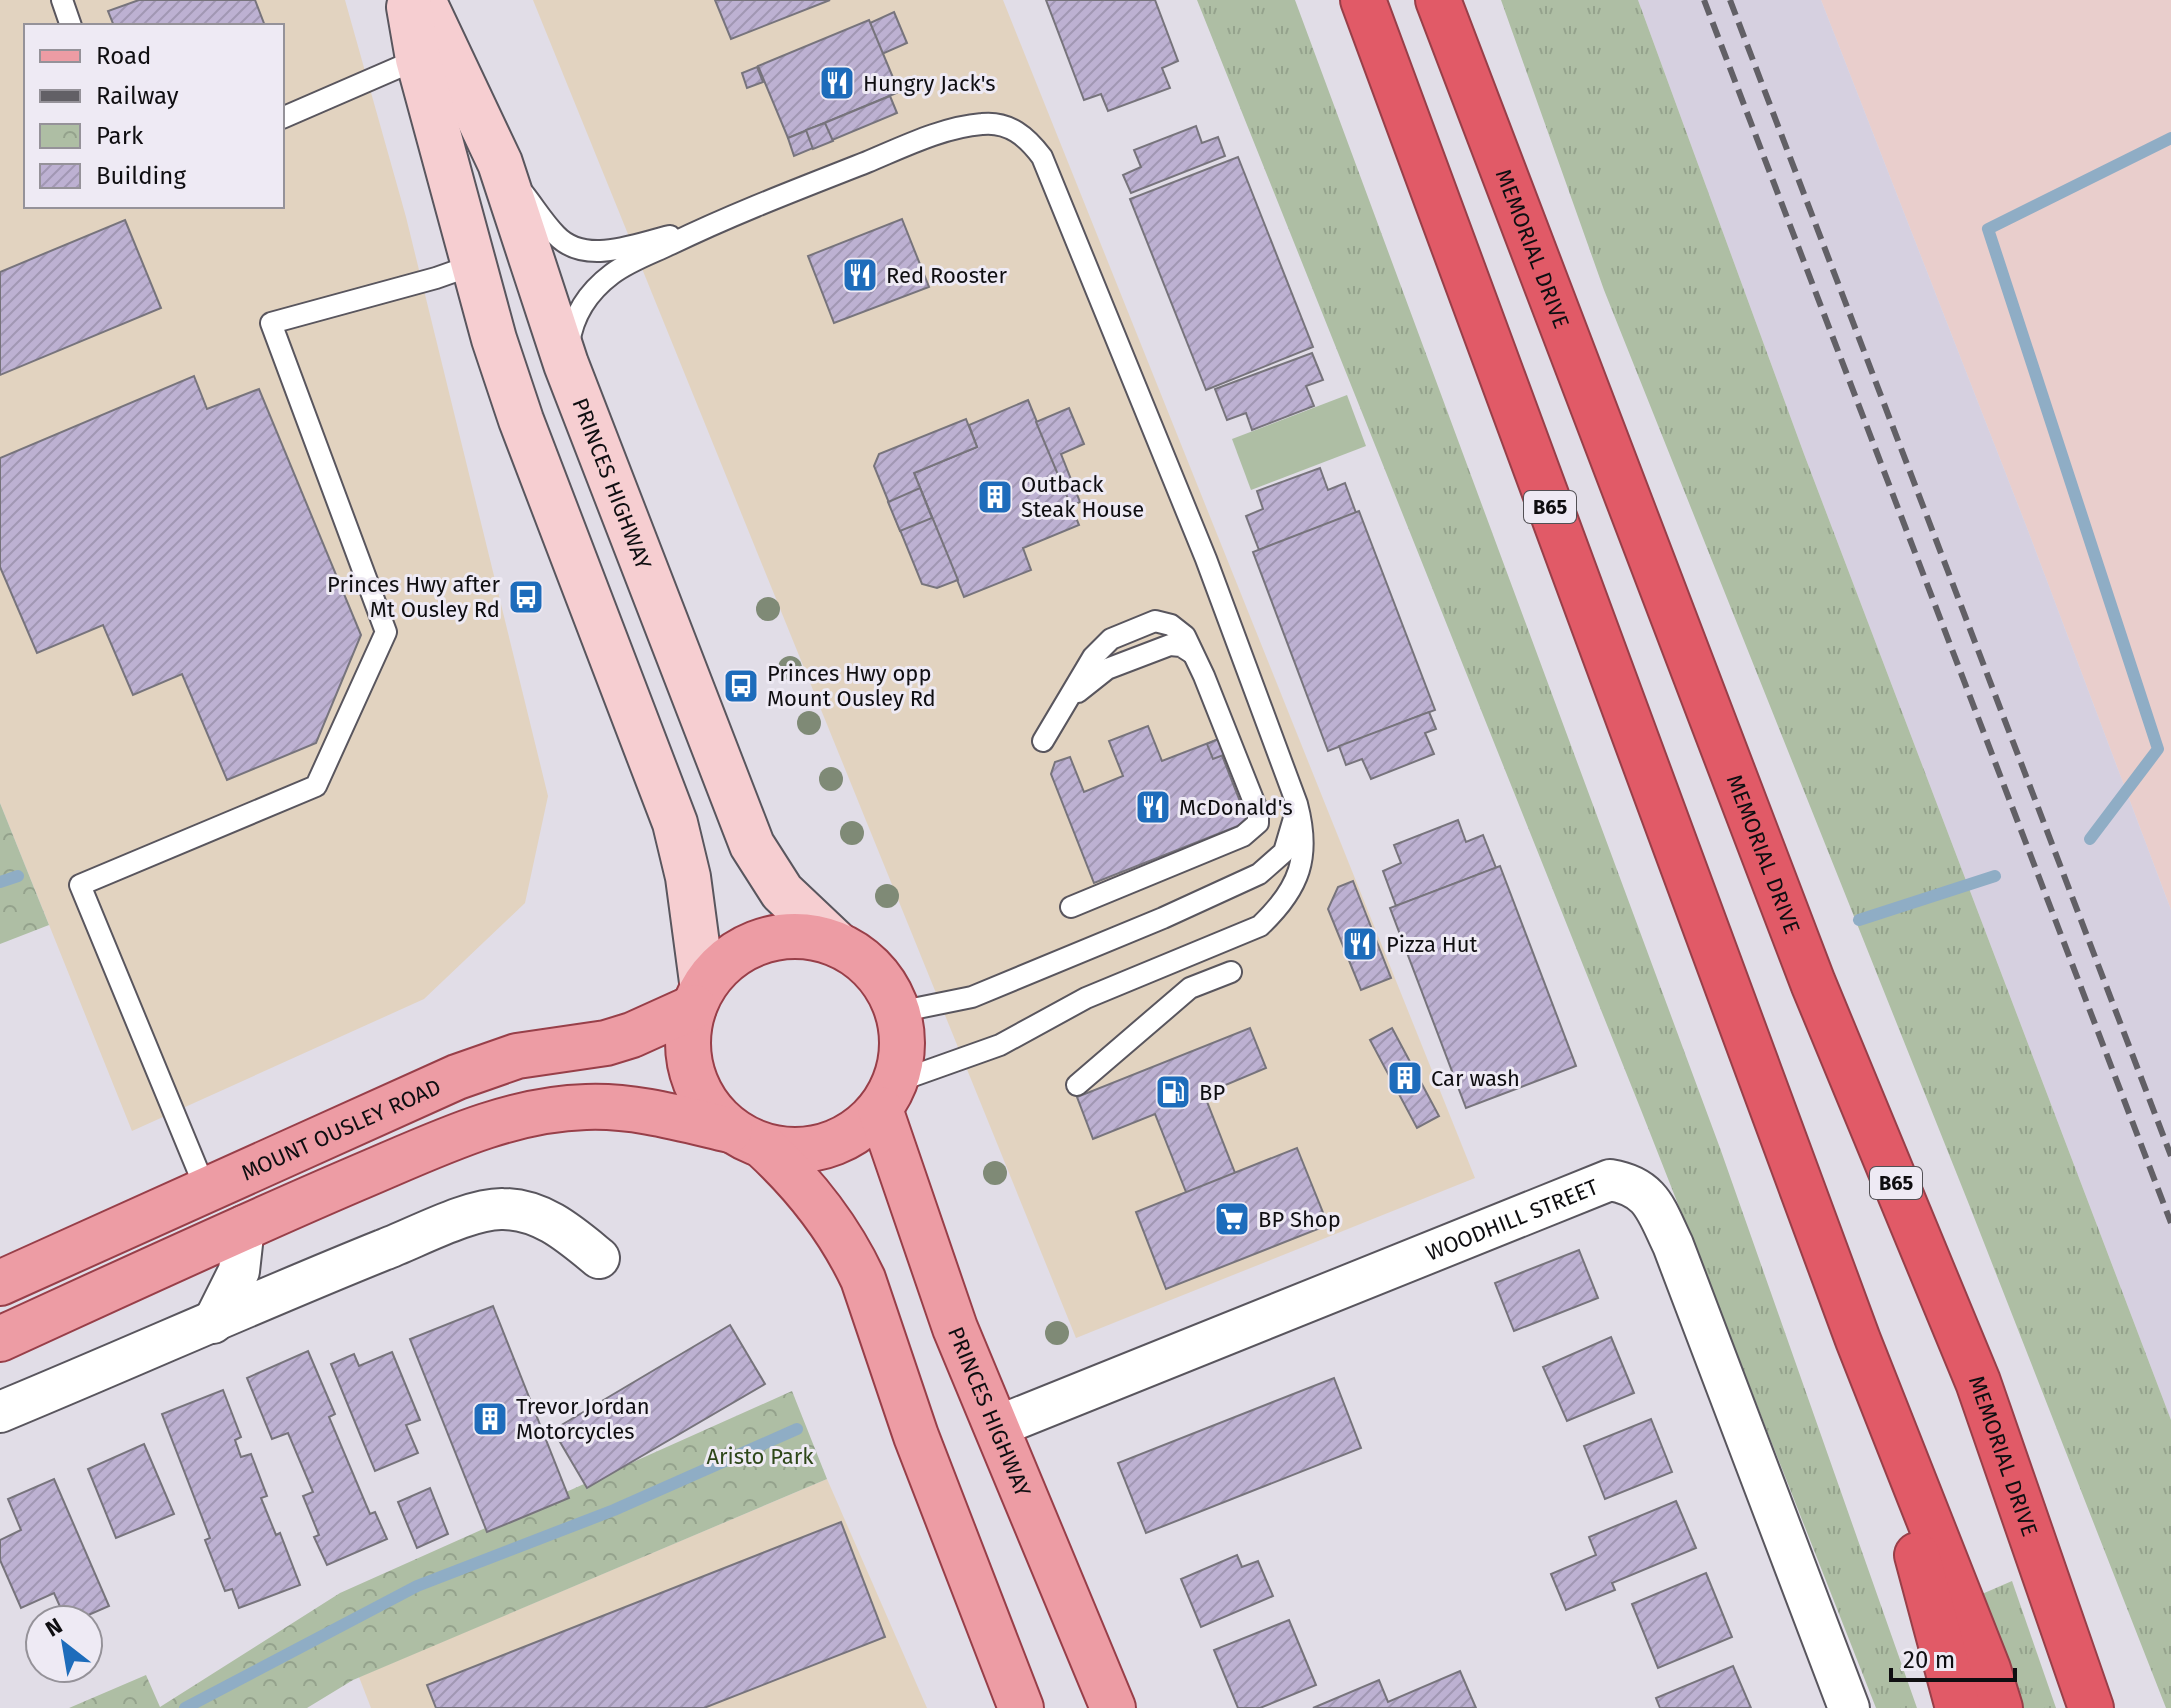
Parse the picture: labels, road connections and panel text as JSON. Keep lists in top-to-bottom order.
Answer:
{
  "streets": {
    "highway": ["MEMORIAL DRIVE", "B65"],
    "main road": ["PRINCES HIGHWAY", "MOUNT OUSLEY ROAD"],
    "street": ["WOODHILL STREET"]
  },
  "crossings": [
    ["MEMORIAL DRIVE", "B65"],
    ["PRINCES HIGHWAY", "MOUNT OUSLEY ROAD"],
    ["PRINCES HIGHWAY", "WOODHILL STREET"]
  ],
  "parks": ["Aristo Park"],
  "places": {
    "restaurant": [
      "Hungry Jack's",
      "Red Rooster",
      "McDonald's",
      "Pizza Hut"
    ],
    "building": ["Outback Steak House", "Car wash", "Trevor Jordan Motorcycles"],
    "bus stop": ["Princes Hwy after Mt Ousley Rd", "Princes Hwy opp Mount Ousley Rd"],
    "fuel station": ["BP"],
    "supermarket": ["BP Shop"]
  },
  "legend": [
    "Road",
    "Railway",
    "Park",
    "Building"
  ],
  "scale_bar": "20 m",
  "north": "top left"
}
